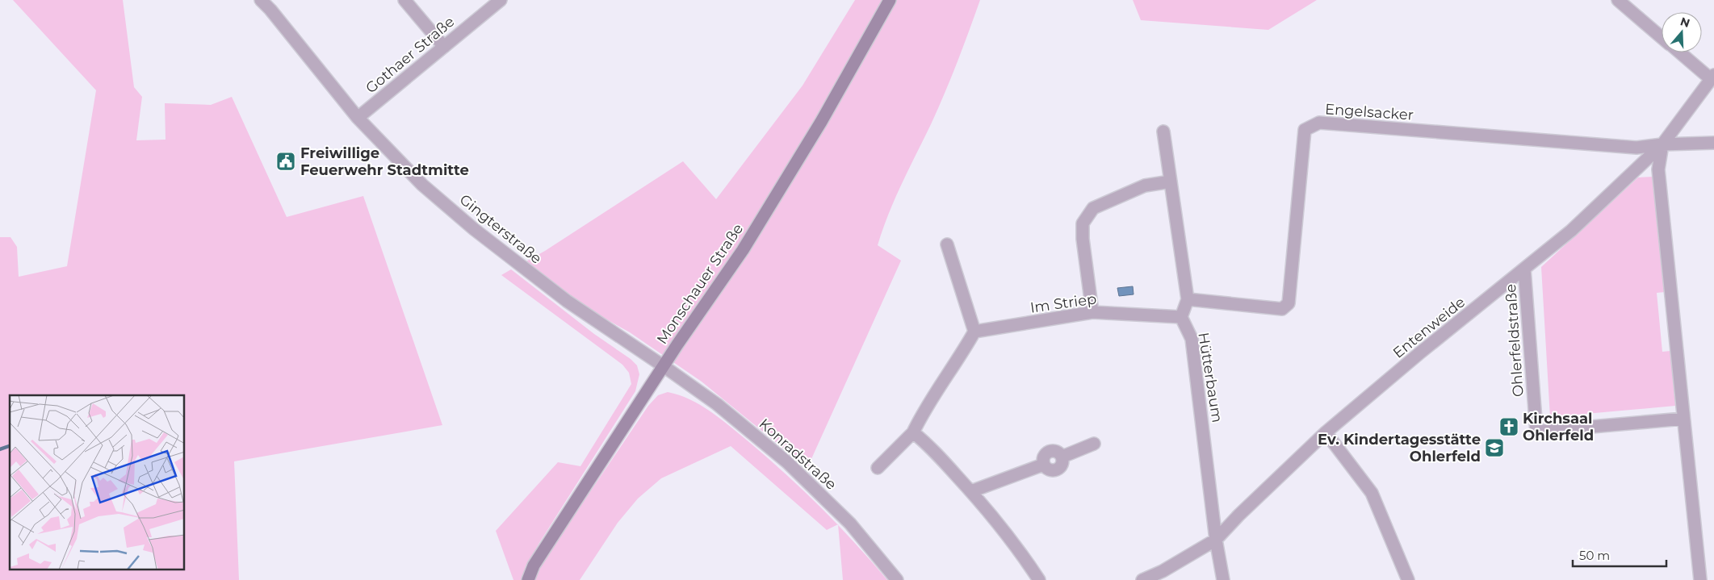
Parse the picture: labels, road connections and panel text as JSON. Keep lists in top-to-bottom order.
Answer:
{
  "streets": {
    "main road": ["Monschauer Straße"],
    "street": [
      "Gothaer Straße",
      "Engelsacker",
      "Gingterstraße",
      "Im Striep",
      "Entenweide",
      "Ohlerfeldstraße",
      "Hütterbaum",
      "Konradstraße"
    ]
  },
  "crossings": [
    ["Gothaer Straße", "Gingterstraße"],
    ["Engelsacker", "Entenweide"],
    ["Gingterstraße", "Monschauer Straße"],
    ["Gingterstraße", "Konradstraße"],
    ["Monschauer Straße", "Konradstraße"],
    ["Im Striep", "Hütterbaum"],
    ["Entenweide", "Ohlerfeldstraße"],
    ["Entenweide", "Hütterbaum"]
  ],
  "places": {
    "public building": ["Freiwillige Feuerwehr Stadtmitte"],
    "church": ["Kirchsaal Ohlerfeld"],
    "school or university": ["Ev. Kindertagesstätte Ohlerfeld"]
  },
  "scale_bar": "50 m",
  "north": "top"
}
